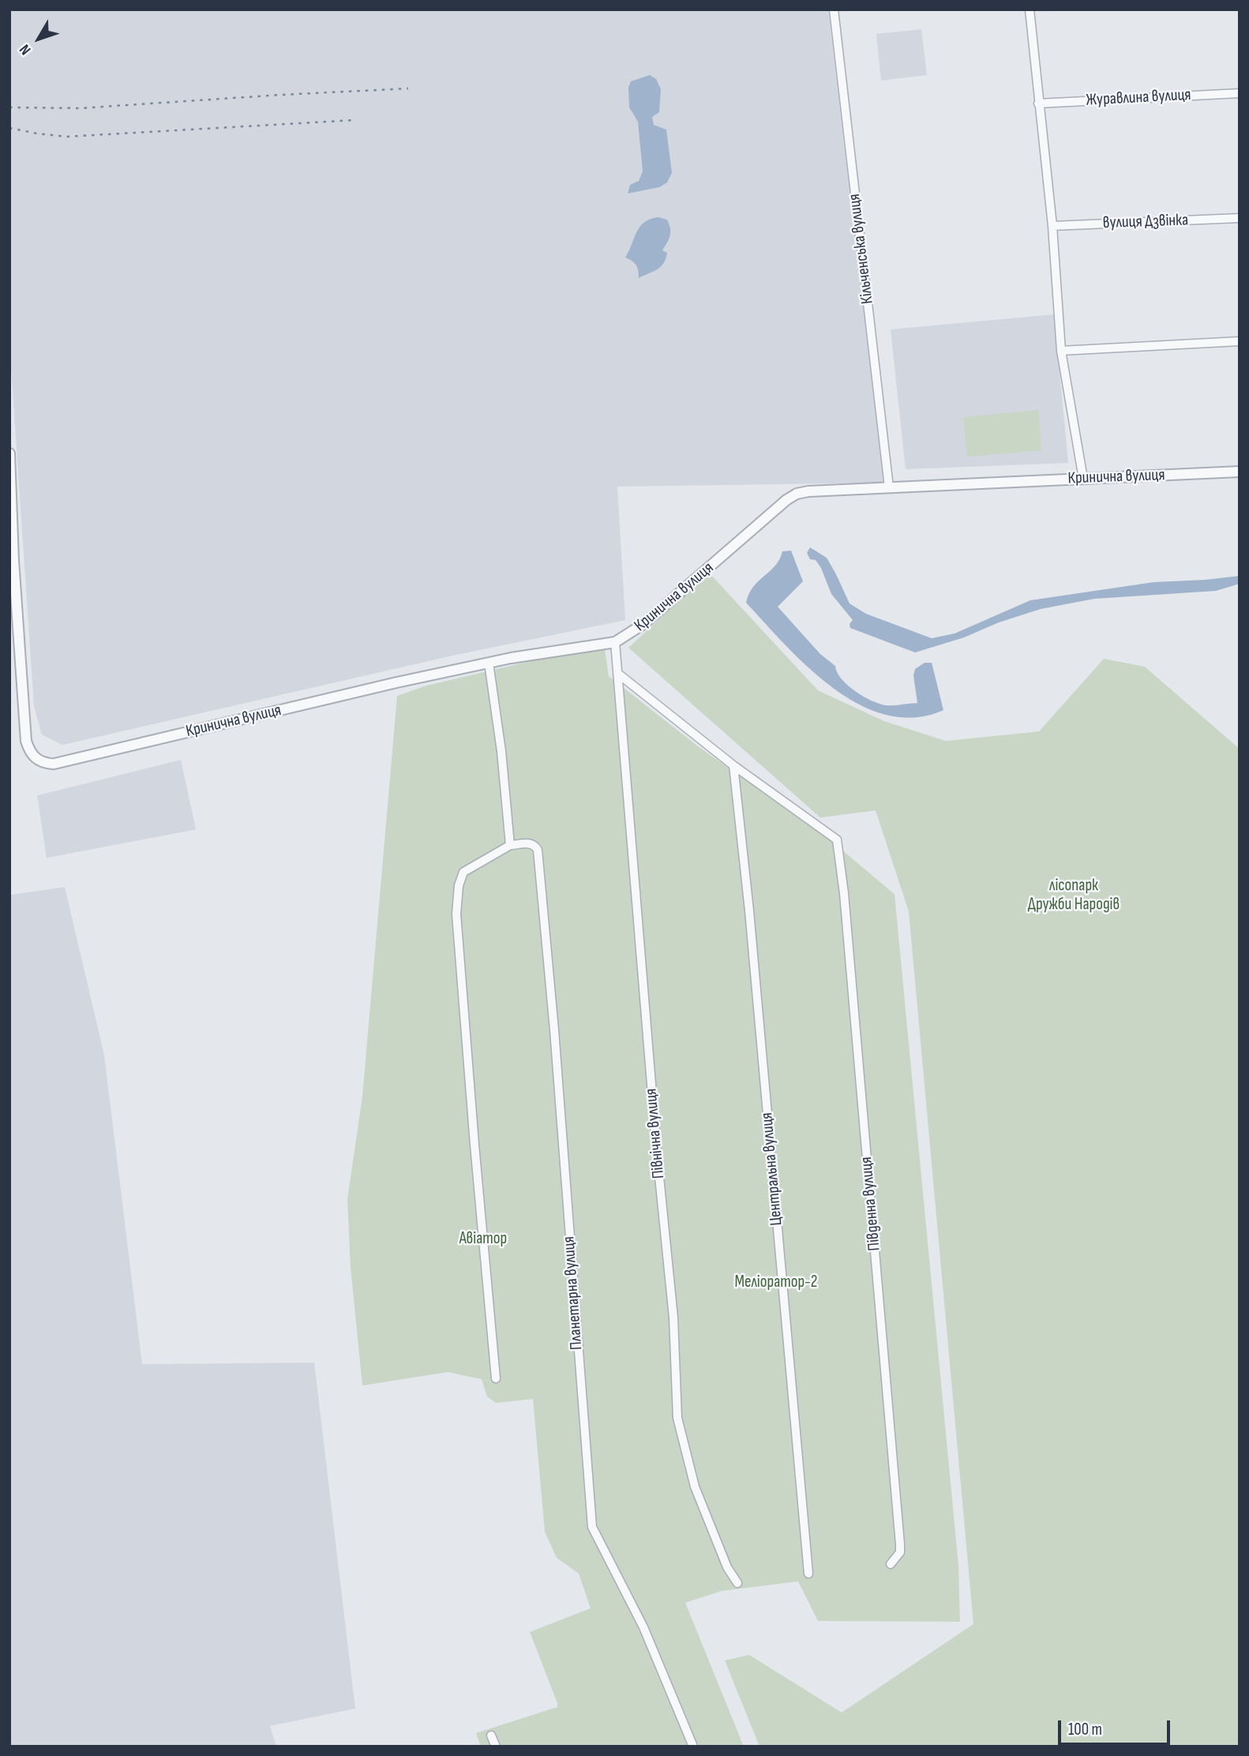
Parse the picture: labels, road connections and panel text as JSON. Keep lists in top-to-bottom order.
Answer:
{
  "streets": {
    "street": [
      "Журавлина вулиця",
      "вулиця Дзвінка",
      "Кільченська вулиця",
      "Кринична вулиця",
      "Північна вулиця",
      "Центральна вулиця",
      "Південна вулиця",
      "Планетарна вулиця"
    ]
  },
  "crossings": [
    ["Кільченська вулиця", "Кринична вулиця"],
    ["Кринична вулиця", "Північна вулиця"],
    ["Центральна вулиця", "Південна вулиця"]
  ],
  "parks": ["лісопарк Дружби Народів", "Авіатор", "Меліоратор-2"],
  "scale_bar": "100 m",
  "north": "bottom left"
}
